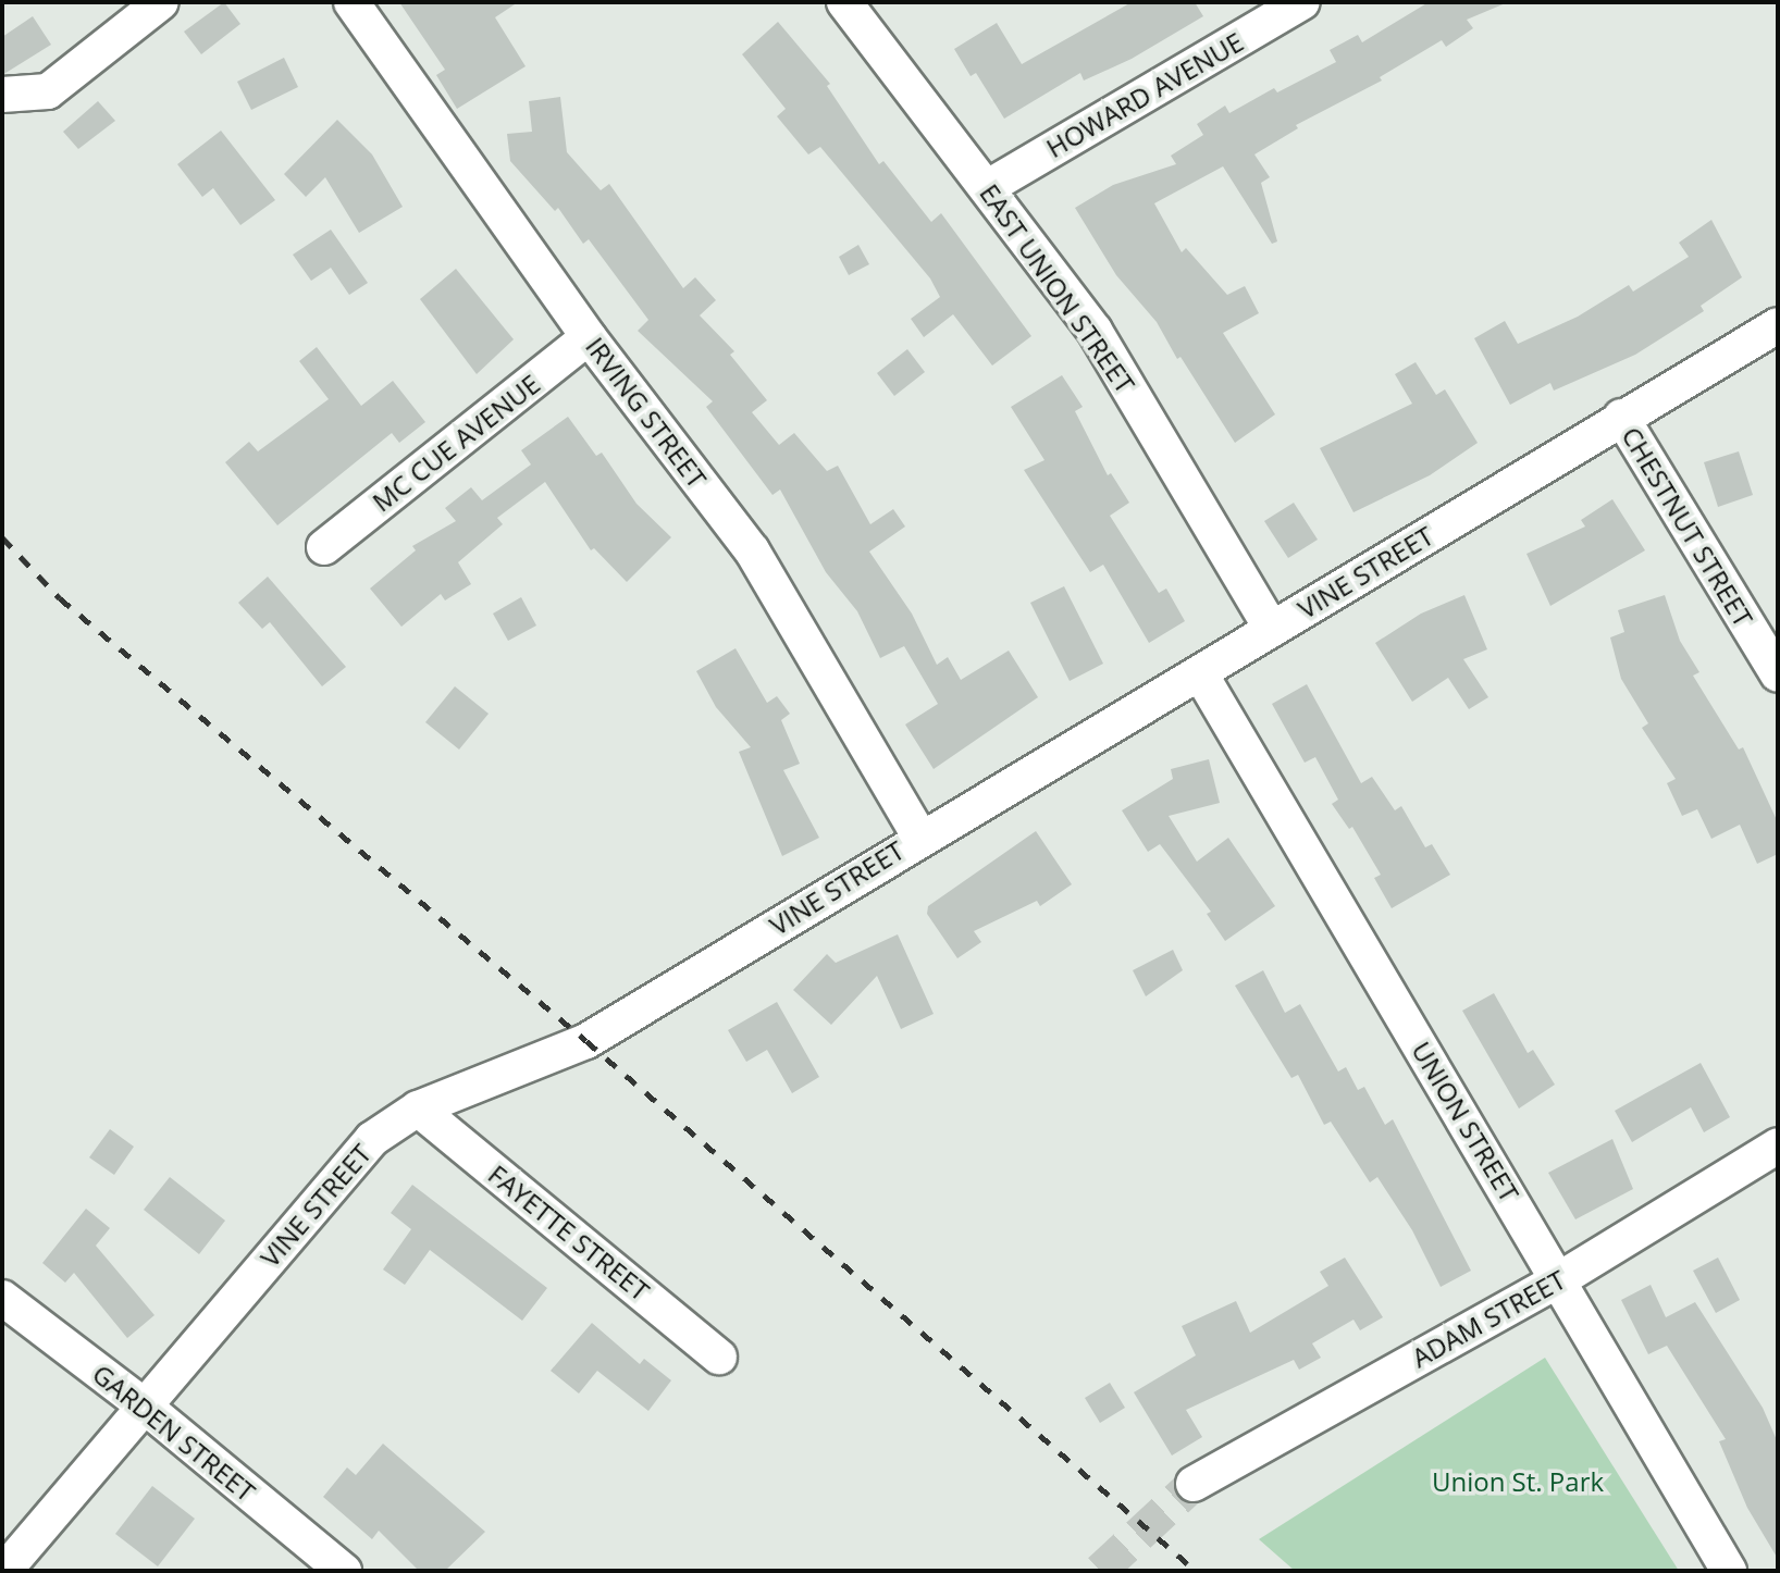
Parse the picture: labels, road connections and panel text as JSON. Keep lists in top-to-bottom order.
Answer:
{
  "streets": {
    "street": [
      "HOWARD AVENUE",
      "EAST UNION STREET",
      "IRVING STREET",
      "MC CUE AVENUE",
      "CHESTNUT STREET",
      "VINE STREET",
      "UNION STREET",
      "FAYETTE STREET",
      "ADAM STREET",
      "GARDEN STREET"
    ]
  },
  "crossings": [
    ["HOWARD AVENUE", "EAST UNION STREET"],
    ["EAST UNION STREET", "VINE STREET"],
    ["IRVING STREET", "MC CUE AVENUE"],
    ["IRVING STREET", "VINE STREET"],
    ["CHESTNUT STREET", "VINE STREET"],
    ["VINE STREET", "UNION STREET"],
    ["VINE STREET", "FAYETTE STREET"],
    ["VINE STREET", "GARDEN STREET"],
    ["UNION STREET", "ADAM STREET"]
  ],
  "parks": ["Union St. Park"]
}
